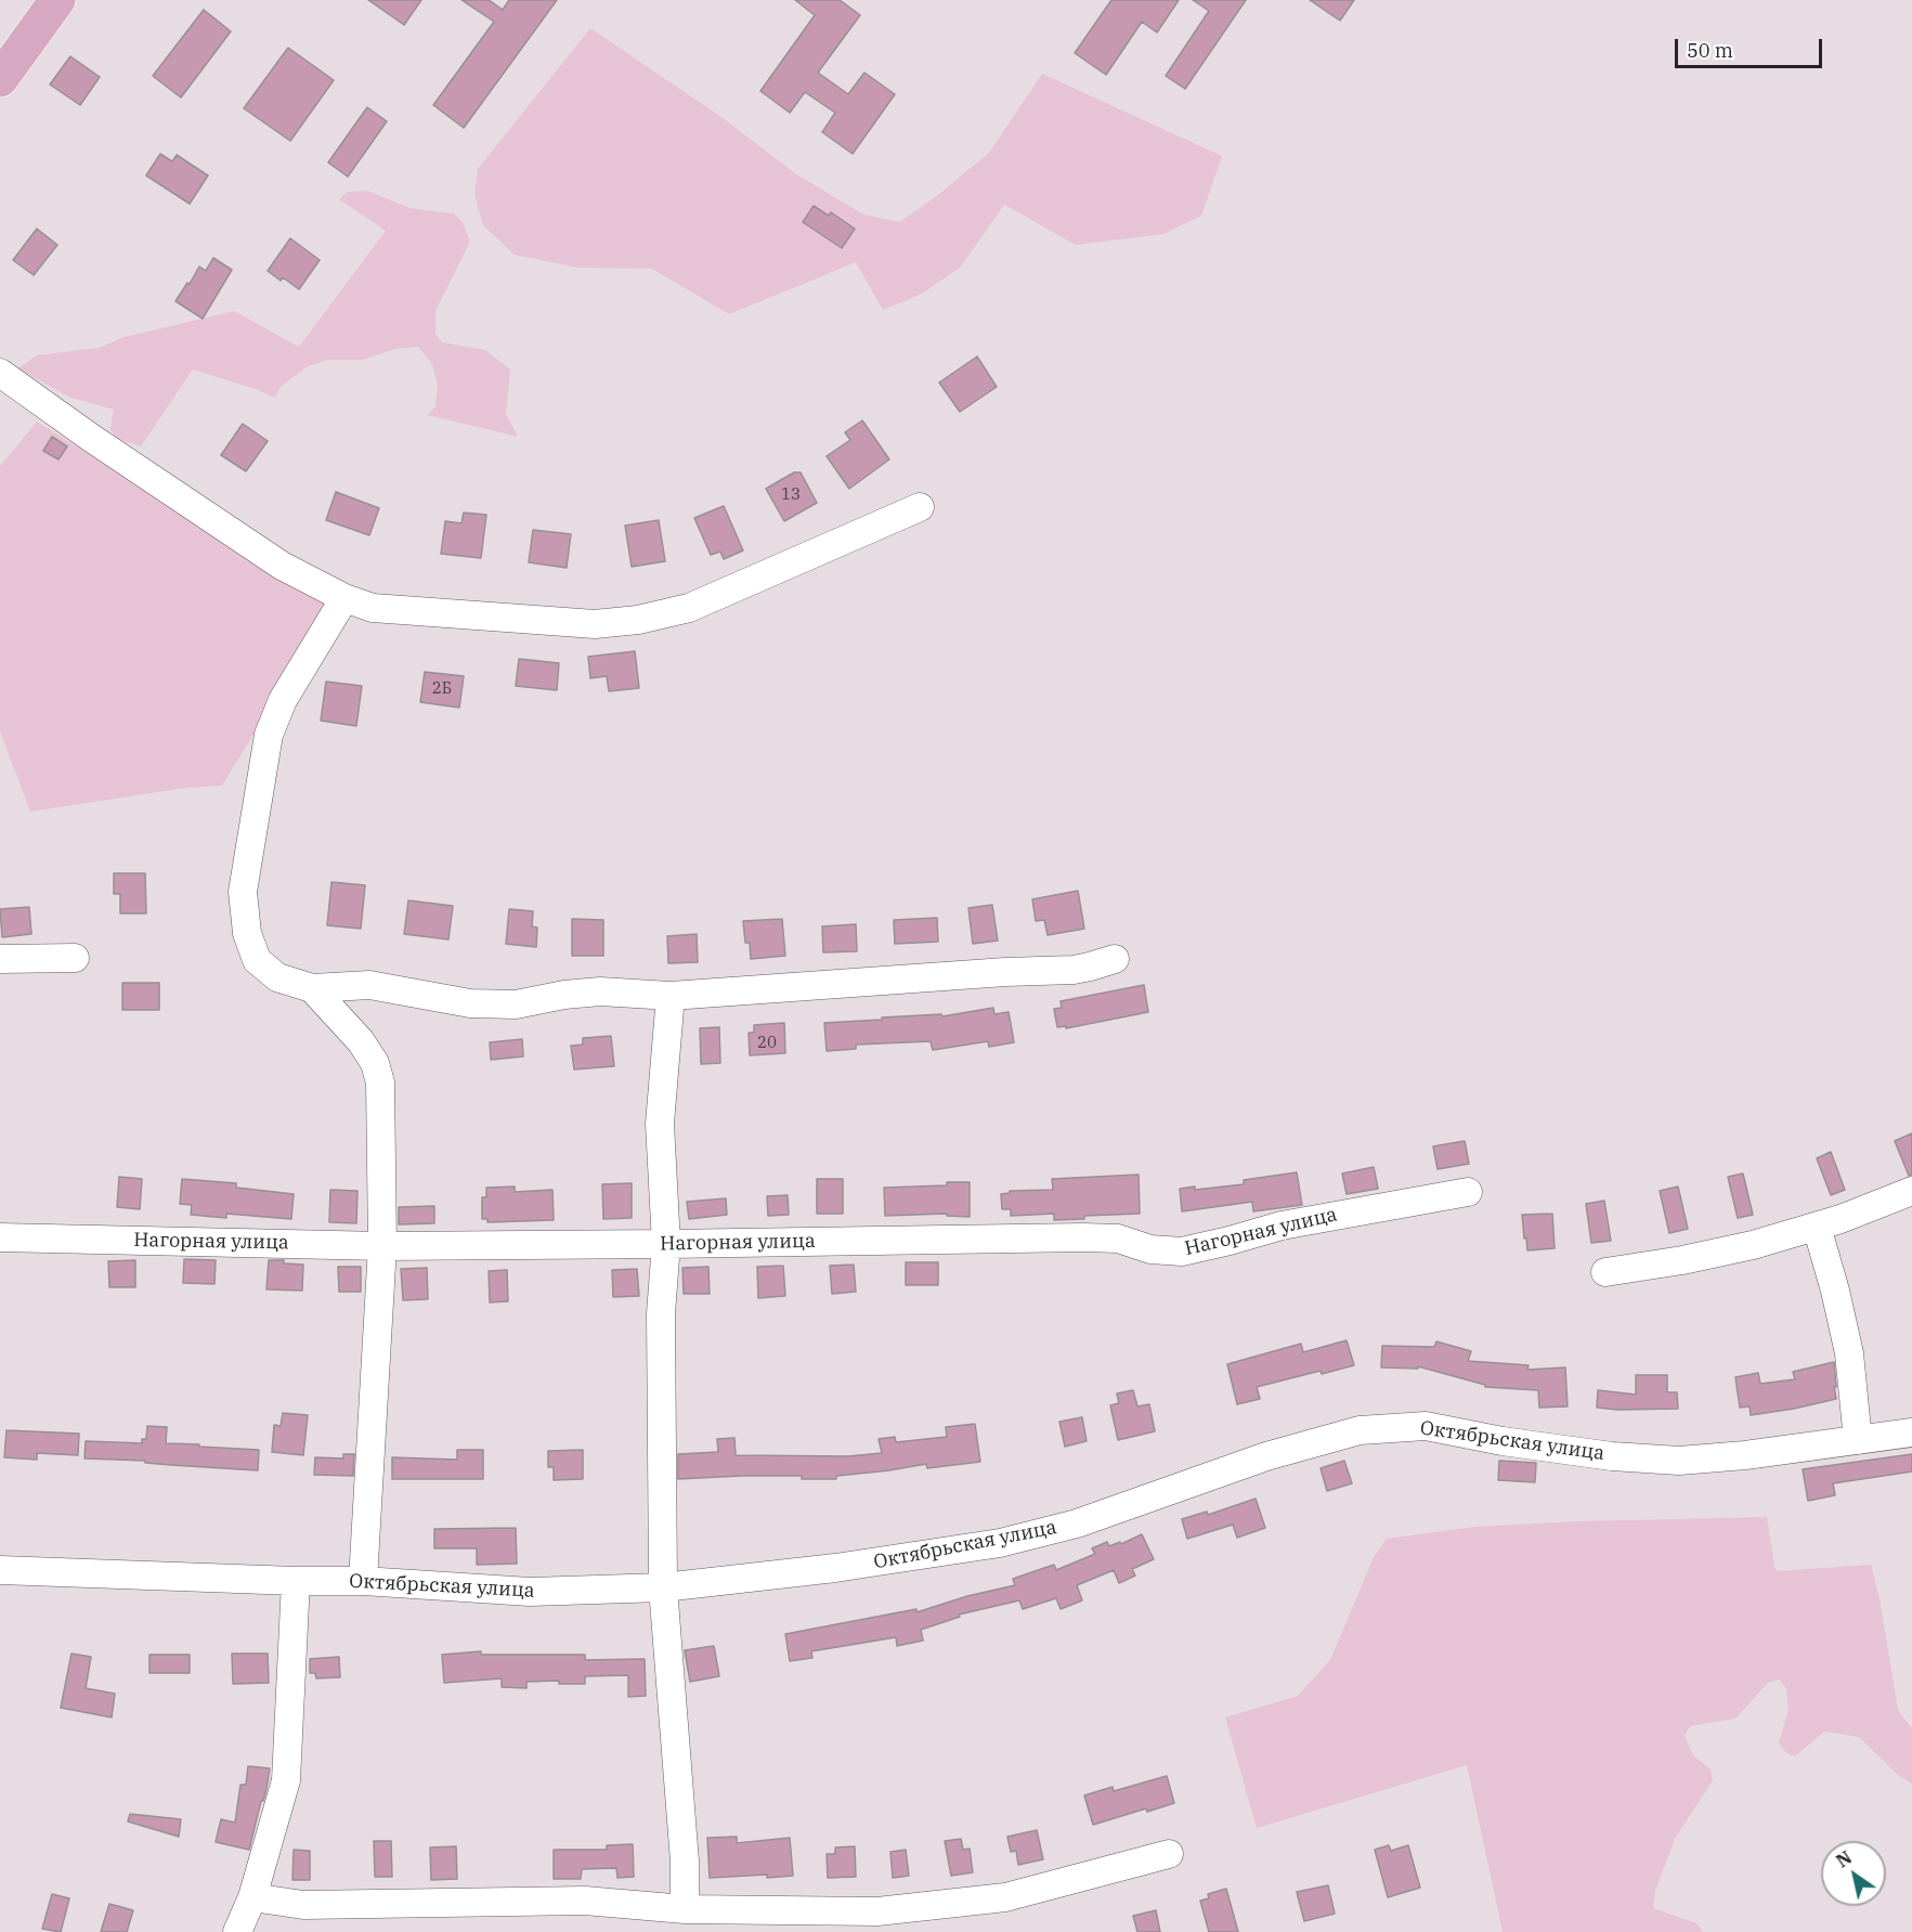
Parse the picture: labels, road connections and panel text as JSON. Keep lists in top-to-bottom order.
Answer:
{
  "streets": {
    "street": ["Нагорная улица", "Октябрьская улица"]
  },
  "house_numbers": ["13", "2Б", "20"],
  "scale_bar": "50 m",
  "north": "top left"
}
